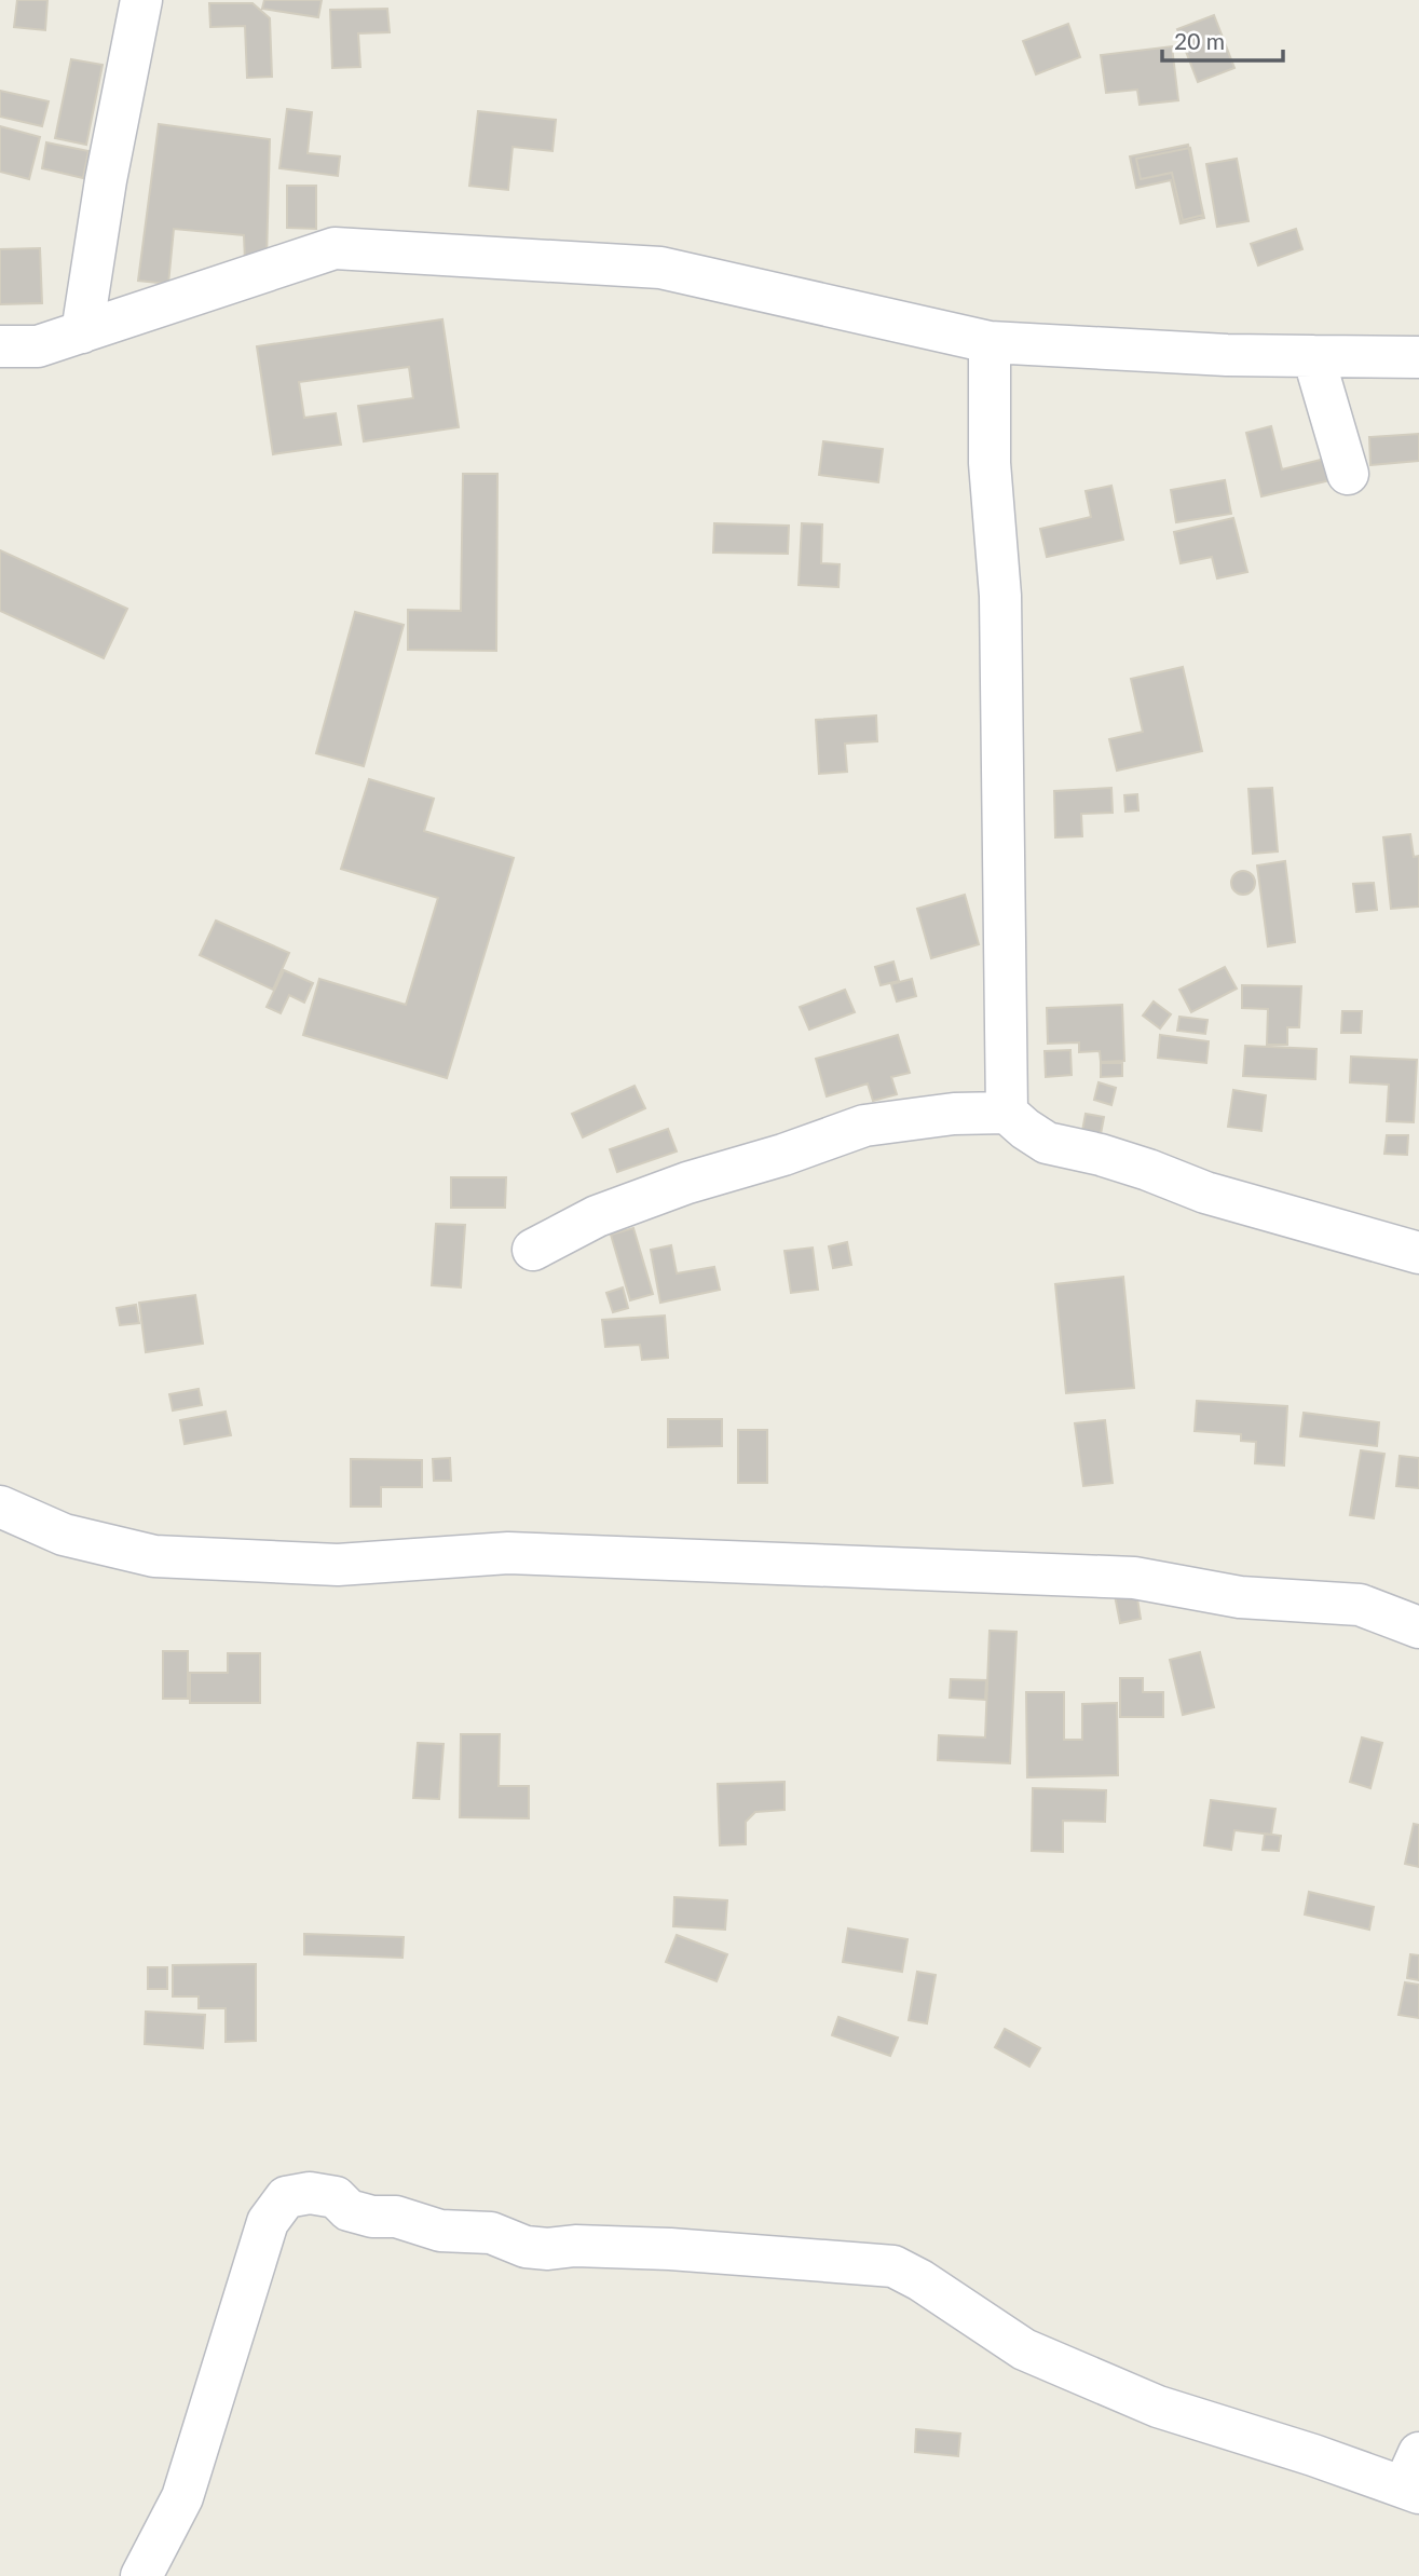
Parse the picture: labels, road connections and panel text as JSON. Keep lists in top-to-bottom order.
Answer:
{
  "scale_bar": "20 m"
}
